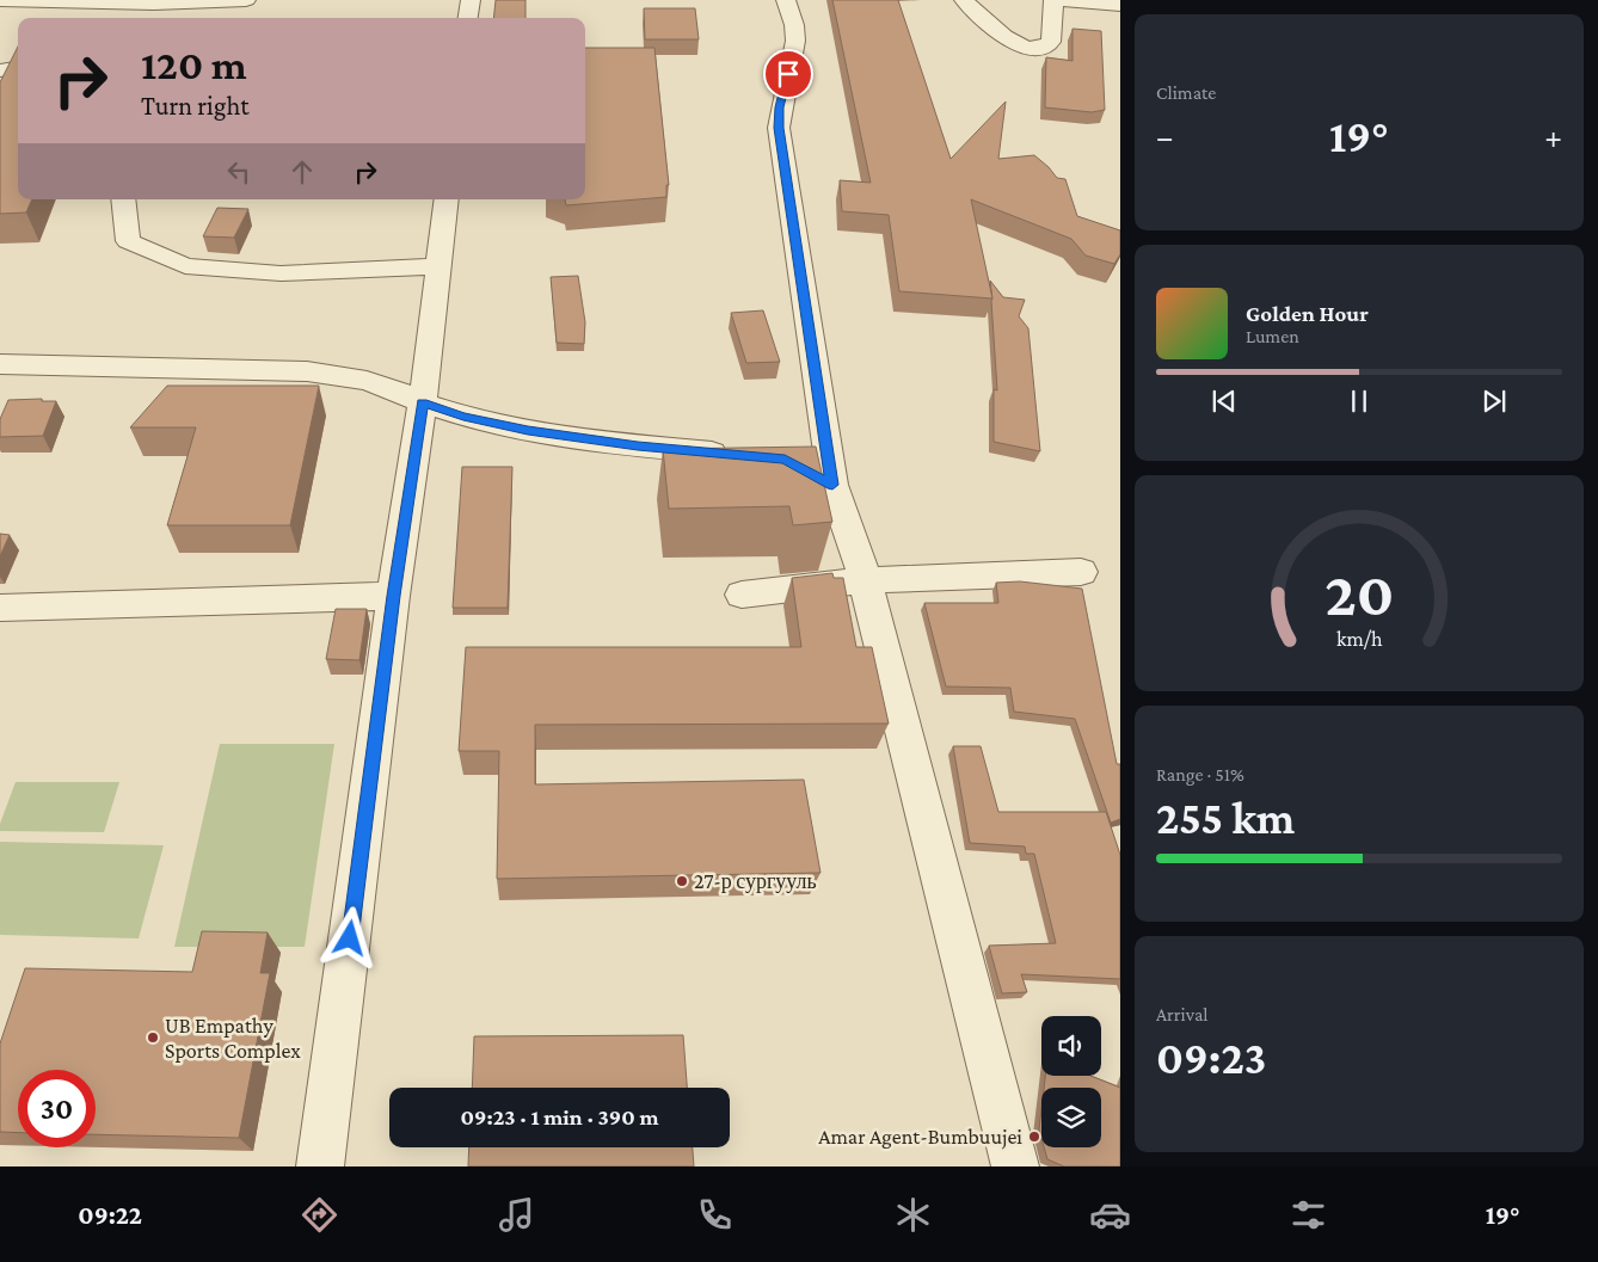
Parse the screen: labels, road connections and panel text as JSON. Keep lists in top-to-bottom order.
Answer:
{
  "places": ["27-р сургууль", "UB Empathy Sports Complex", "Amar Agent-Bumbuujei"],
  "page": {
    "tile": [
      "Climate",
      ["Range · 51%", "255 km"],
      ["Arrival", "09:23"]
    ],
    "turn": ["120 m", "Turn right"],
    "heat": ["−", "19°", "+"],
    "song": ["Golden Hour", "Lumen"],
    "limit": "30",
    "trip": "09:23 · 1 min · 390 m",
    "tabs": ["09:22", "19°"],
    "gauge": ["20", "km/h"]
  }
}
